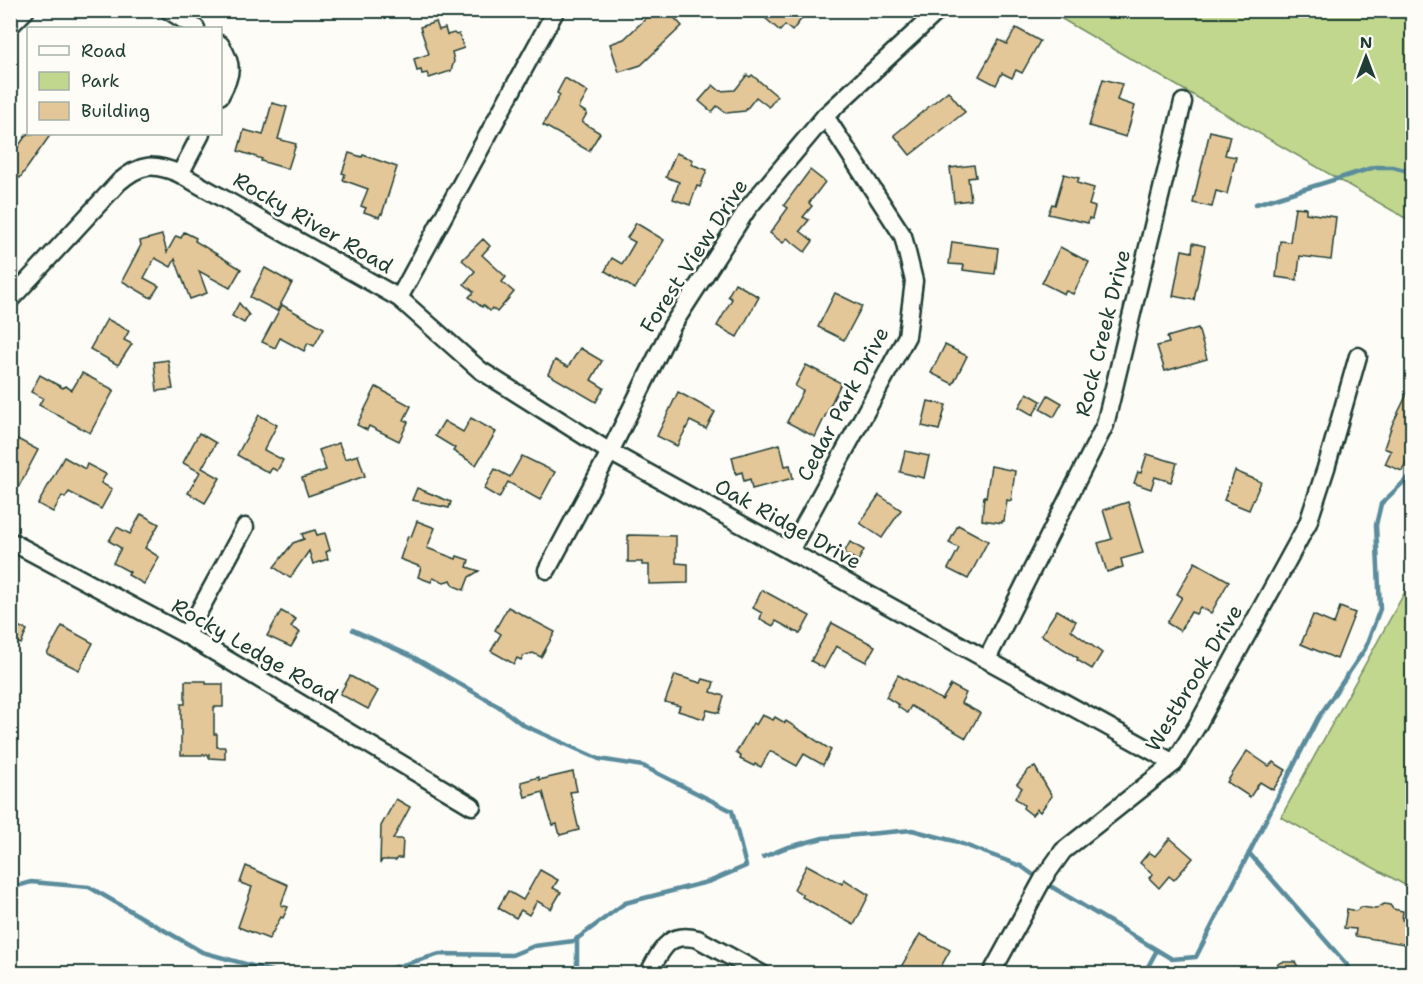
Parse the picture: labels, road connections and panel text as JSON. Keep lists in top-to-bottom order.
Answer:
{
  "streets": {
    "street": [
      "Rocky River Road",
      "Forest View Drive",
      "Rock Creek Drive",
      "Cedar Park Drive",
      "Oak Ridge Drive",
      "Rocky Ledge Road",
      "Westbrook Drive"
    ]
  },
  "crossings": [
    ["Rocky River Road", "Oak Ridge Drive"],
    ["Forest View Drive", "Cedar Park Drive"],
    ["Forest View Drive", "Oak Ridge Drive"],
    ["Rock Creek Drive", "Oak Ridge Drive"],
    ["Cedar Park Drive", "Oak Ridge Drive"],
    ["Oak Ridge Drive", "Westbrook Drive"]
  ],
  "legend": ["Road", "Park", "Building"],
  "north": "top"
}
